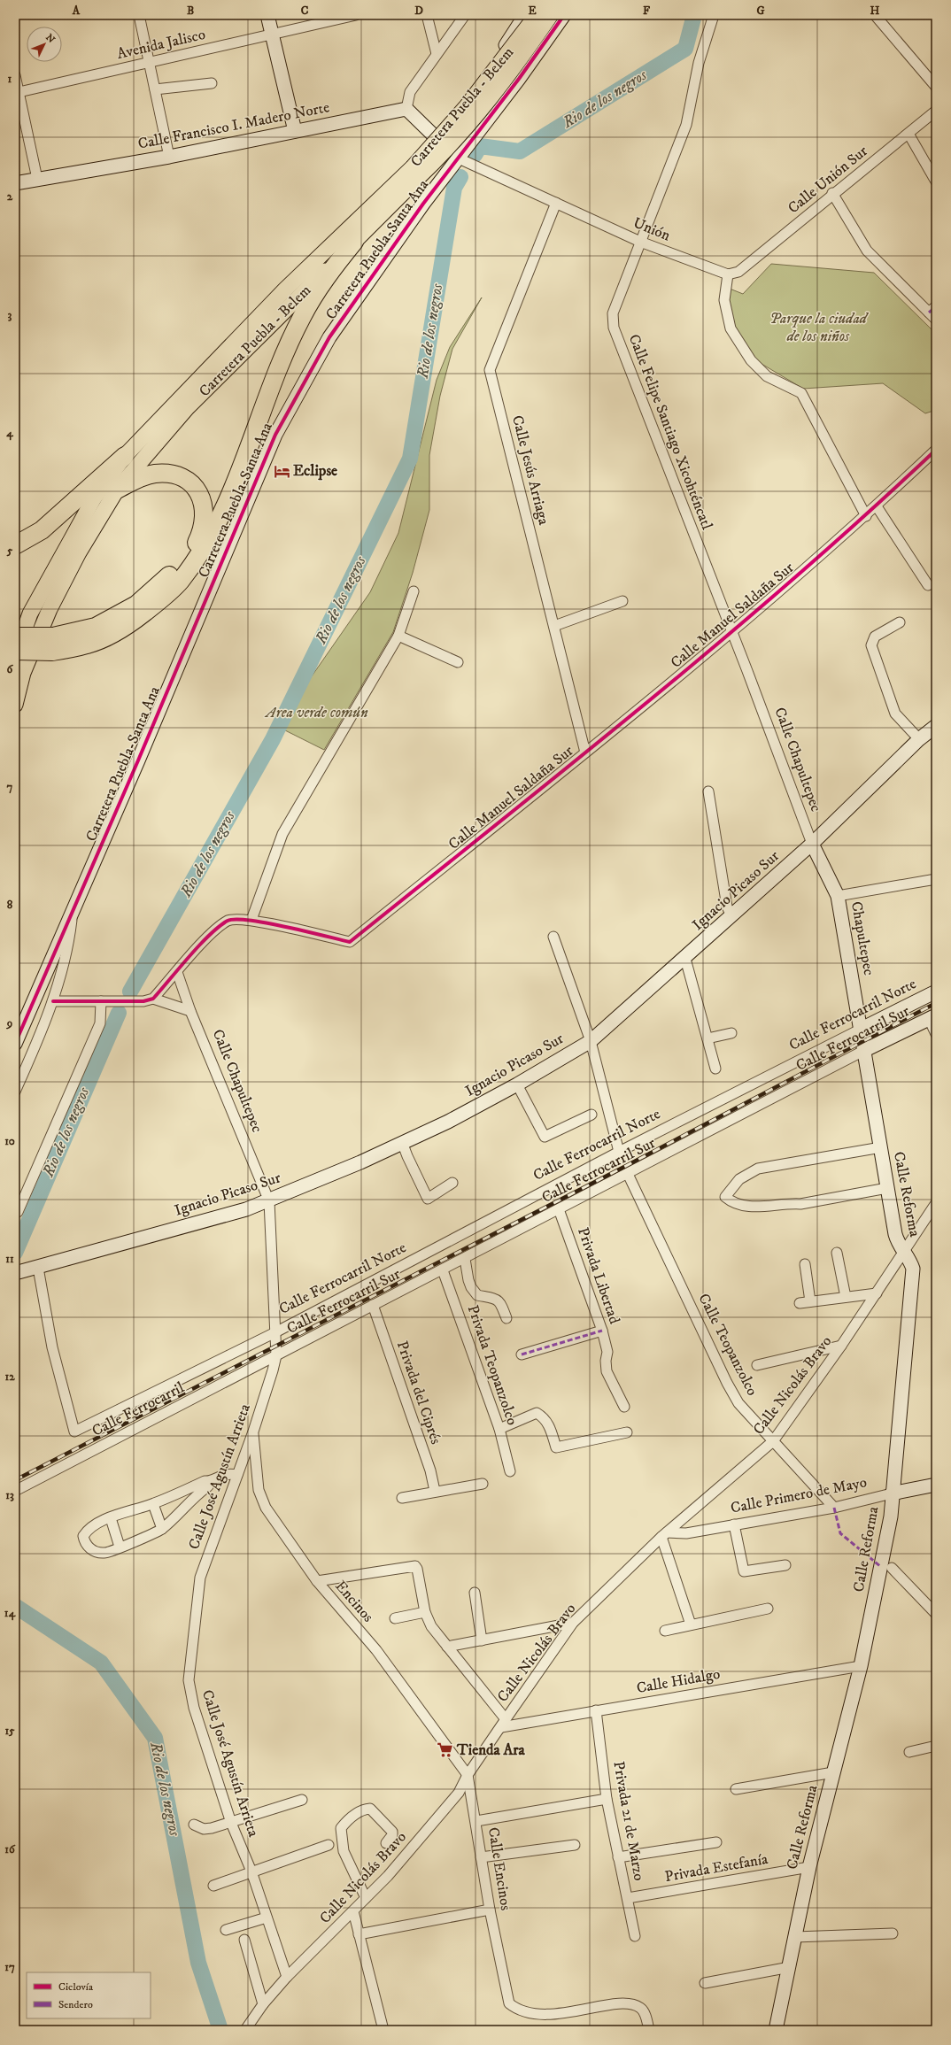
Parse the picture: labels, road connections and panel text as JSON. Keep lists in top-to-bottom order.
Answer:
{
  "streets": {
    "main road": [
      "Carretera Puebla - Belem",
      "Calle Francisco I. Madero Norte",
      "Carretera Puebla-Santa Ana",
      "Calle Chapultepec",
      "Ignacio Picaso Sur",
      "Chapultepec",
      "Calle Ferrocarril Norte",
      "Calle Ferrocarril Sur",
      "Calle Reforma",
      "Calle Primero de Mayo"
    ],
    "street": [
      "Avenida Jalisco",
      "Calle Unión Sur",
      "Unión",
      "Calle Felipe Santiago Xicohténcatl",
      "Calle Jesús Arriaga",
      "Calle Manuel Saldaña Sur",
      "Privada Libertad",
      "Calle Teopanzolco",
      "Privada Teopanzolco",
      "Calle Nicolás Bravo",
      "Privada del Ciprés",
      "Calle Ferrocarril",
      "Calle José Agustín Arrieta",
      "Encinos",
      "Calle Hidalgo",
      "Privada 21 de Marzo",
      "Privada Estefanía",
      "Calle Encinos"
    ]
  },
  "crossings": [
    ["Calle Unión Sur", "Unión"],
    ["Unión", "Carretera Puebla-Santa Ana"],
    ["Unión", "Calle Felipe Santiago Xicohténcatl"],
    ["Unión", "Calle Jesús Arriaga"],
    ["Calle Felipe Santiago Xicohténcatl", "Calle Manuel Saldaña Sur"],
    ["Calle Felipe Santiago Xicohténcatl", "Calle Chapultepec"],
    ["Calle Jesús Arriaga", "Calle Manuel Saldaña Sur"],
    ["Calle Manuel Saldaña Sur", "Calle Chapultepec"],
    ["Calle Chapultepec", "Ignacio Picaso Sur"],
    ["Calle Chapultepec", "Chapultepec"],
    ["Calle Chapultepec", "Calle Ferrocarril Norte"],
    ["Calle Chapultepec", "Calle Ferrocarril"],
    ["Calle Chapultepec", "Calle José Agustín Arrieta"],
    ["Ignacio Picaso Sur", "Calle Ferrocarril"],
    ["Chapultepec", "Calle Ferrocarril Norte"],
    ["Chapultepec", "Calle Reforma"],
    ["Calle Ferrocarril Norte", "Calle Reforma"],
    ["Calle Ferrocarril Norte", "Calle Ferrocarril"],
    ["Calle Ferrocarril Norte", "Calle José Agustín Arrieta"],
    ["Calle Ferrocarril Sur", "Calle Reforma"],
    ["Calle Ferrocarril Sur", "Privada Libertad"],
    ["Calle Ferrocarril Sur", "Calle Teopanzolco"],
    ["Calle Ferrocarril Sur", "Privada Teopanzolco"],
    ["Calle Ferrocarril Sur", "Privada del Ciprés"],
    ["Calle Ferrocarril Sur", "Calle Ferrocarril"],
    ["Calle Ferrocarril Sur", "Calle José Agustín Arrieta"],
    ["Calle Reforma", "Calle Nicolás Bravo"],
    ["Calle Reforma", "Calle Primero de Mayo"],
    ["Calle Reforma", "Calle Hidalgo"],
    ["Calle Reforma", "Privada Estefanía"],
    ["Calle Teopanzolco", "Calle Nicolás Bravo"],
    ["Calle Teopanzolco", "Calle Primero de Mayo"],
    ["Calle Nicolás Bravo", "Calle José Agustín Arrieta"],
    ["Calle Nicolás Bravo", "Calle Primero de Mayo"],
    ["Calle Nicolás Bravo", "Encinos"],
    ["Calle Nicolás Bravo", "Calle Hidalgo"],
    ["Calle Nicolás Bravo", "Calle Encinos"],
    ["Calle Ferrocarril", "Calle José Agustín Arrieta"],
    ["Calle José Agustín Arrieta", "Encinos"],
    ["Encinos", "Calle Encinos"],
    ["Calle Hidalgo", "Privada 21 de Marzo"],
    ["Privada 21 de Marzo", "Privada Estefanía"]
  ],
  "water": ["Rio de los negros"],
  "parks": ["Parque la ciudad de los niños", "Area verde común"],
  "places": {
    "hotel": ["Eclipse"],
    "supermarket": ["Tienda Ara"]
  },
  "legend": ["Ciclovía", "Sendero"],
  "north": "top right",
  "grid": {
    "columns": [
      "A",
      "B",
      "C",
      "D",
      "E",
      "F",
      "G",
      "H"
    ],
    "rows": [
      "1",
      "2",
      "3",
      "4",
      "5",
      "6",
      "7",
      "8",
      "9",
      "10",
      "11",
      "12",
      "13",
      "14",
      "15",
      "16",
      "17"
    ]
  }
}
